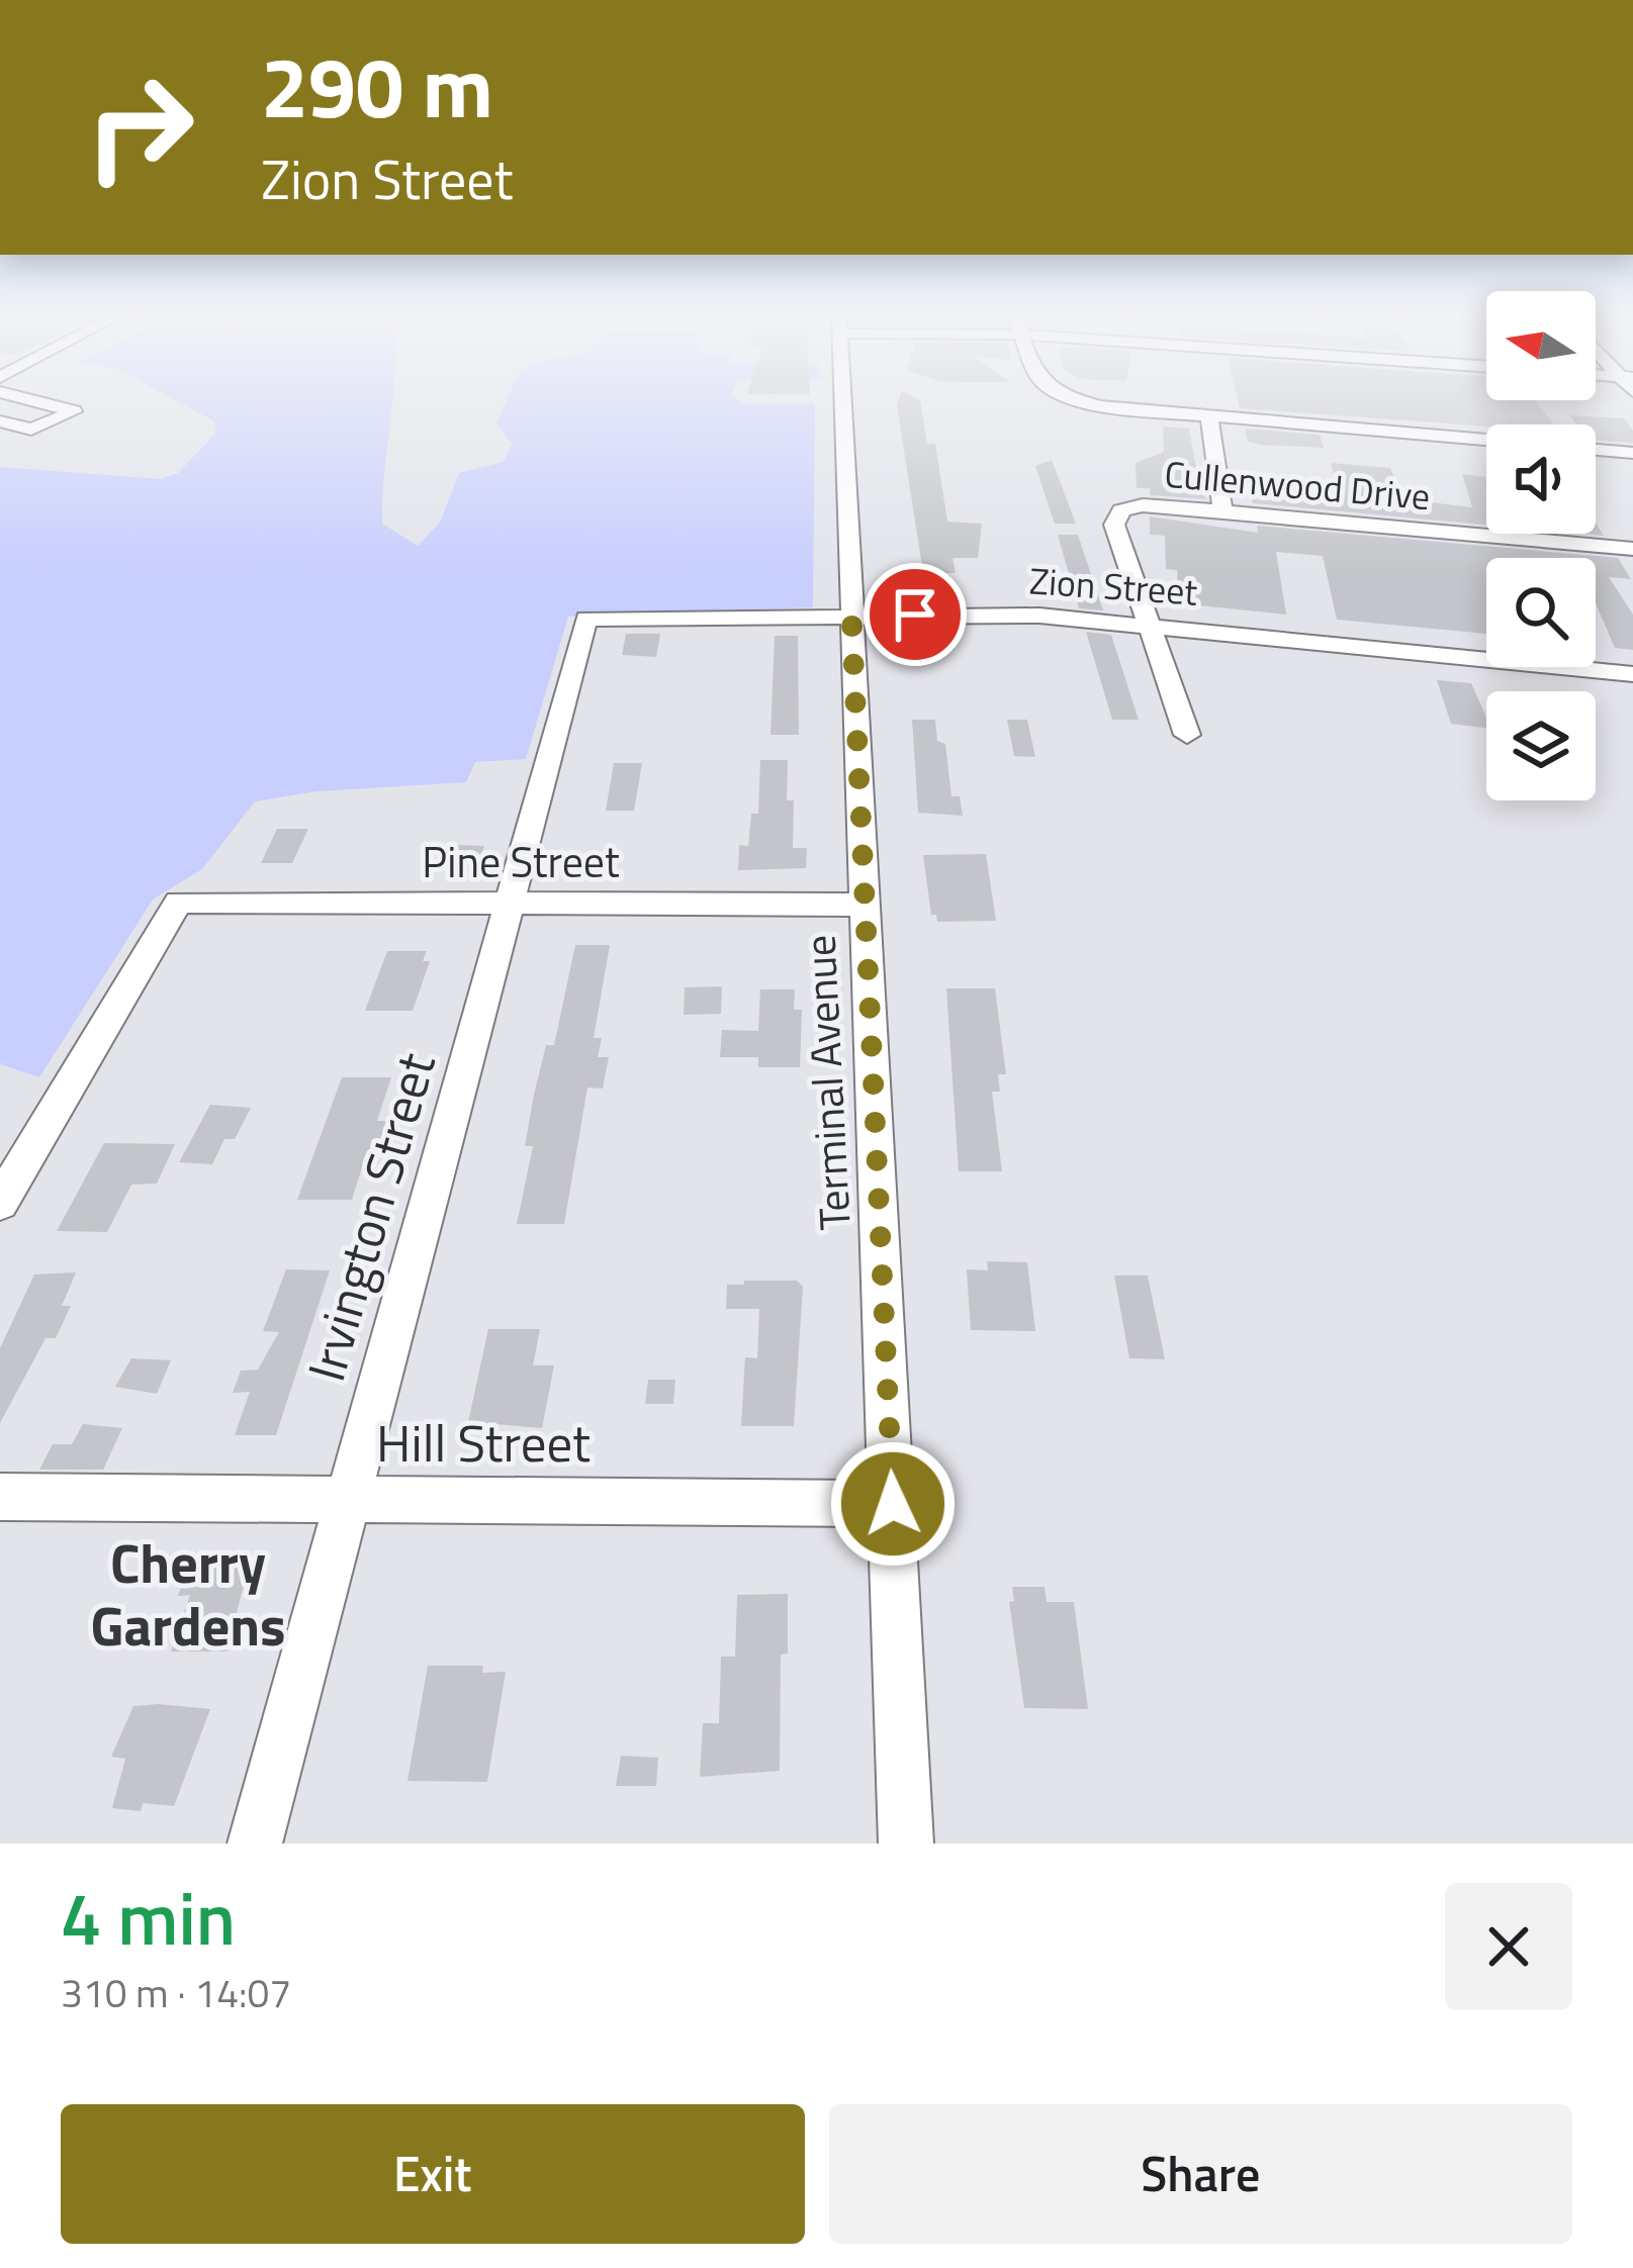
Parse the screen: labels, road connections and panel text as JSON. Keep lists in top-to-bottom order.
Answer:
{
  "streets": {
    "street": [
      "Cullenwood Drive",
      "Zion Street",
      "Pine Street",
      "Terminal Avenue",
      "Irvington Street",
      "Hill Street"
    ]
  },
  "crossings": [
    ["Cullenwood Drive", "Zion Street"],
    ["Zion Street", "Terminal Avenue"],
    ["Zion Street", "Irvington Street"],
    ["Pine Street", "Terminal Avenue"],
    ["Pine Street", "Irvington Street"],
    ["Terminal Avenue", "Hill Street"],
    ["Irvington Street", "Hill Street"]
  ],
  "districts": ["Cherry Gardens"],
  "north": "left",
  "page": {
    "turn": ["290 m", "Zion Street"],
    "heading": ["4 min", "310 m · 14:07"],
    "buttons": ["Exit", "Share"]
  }
}
